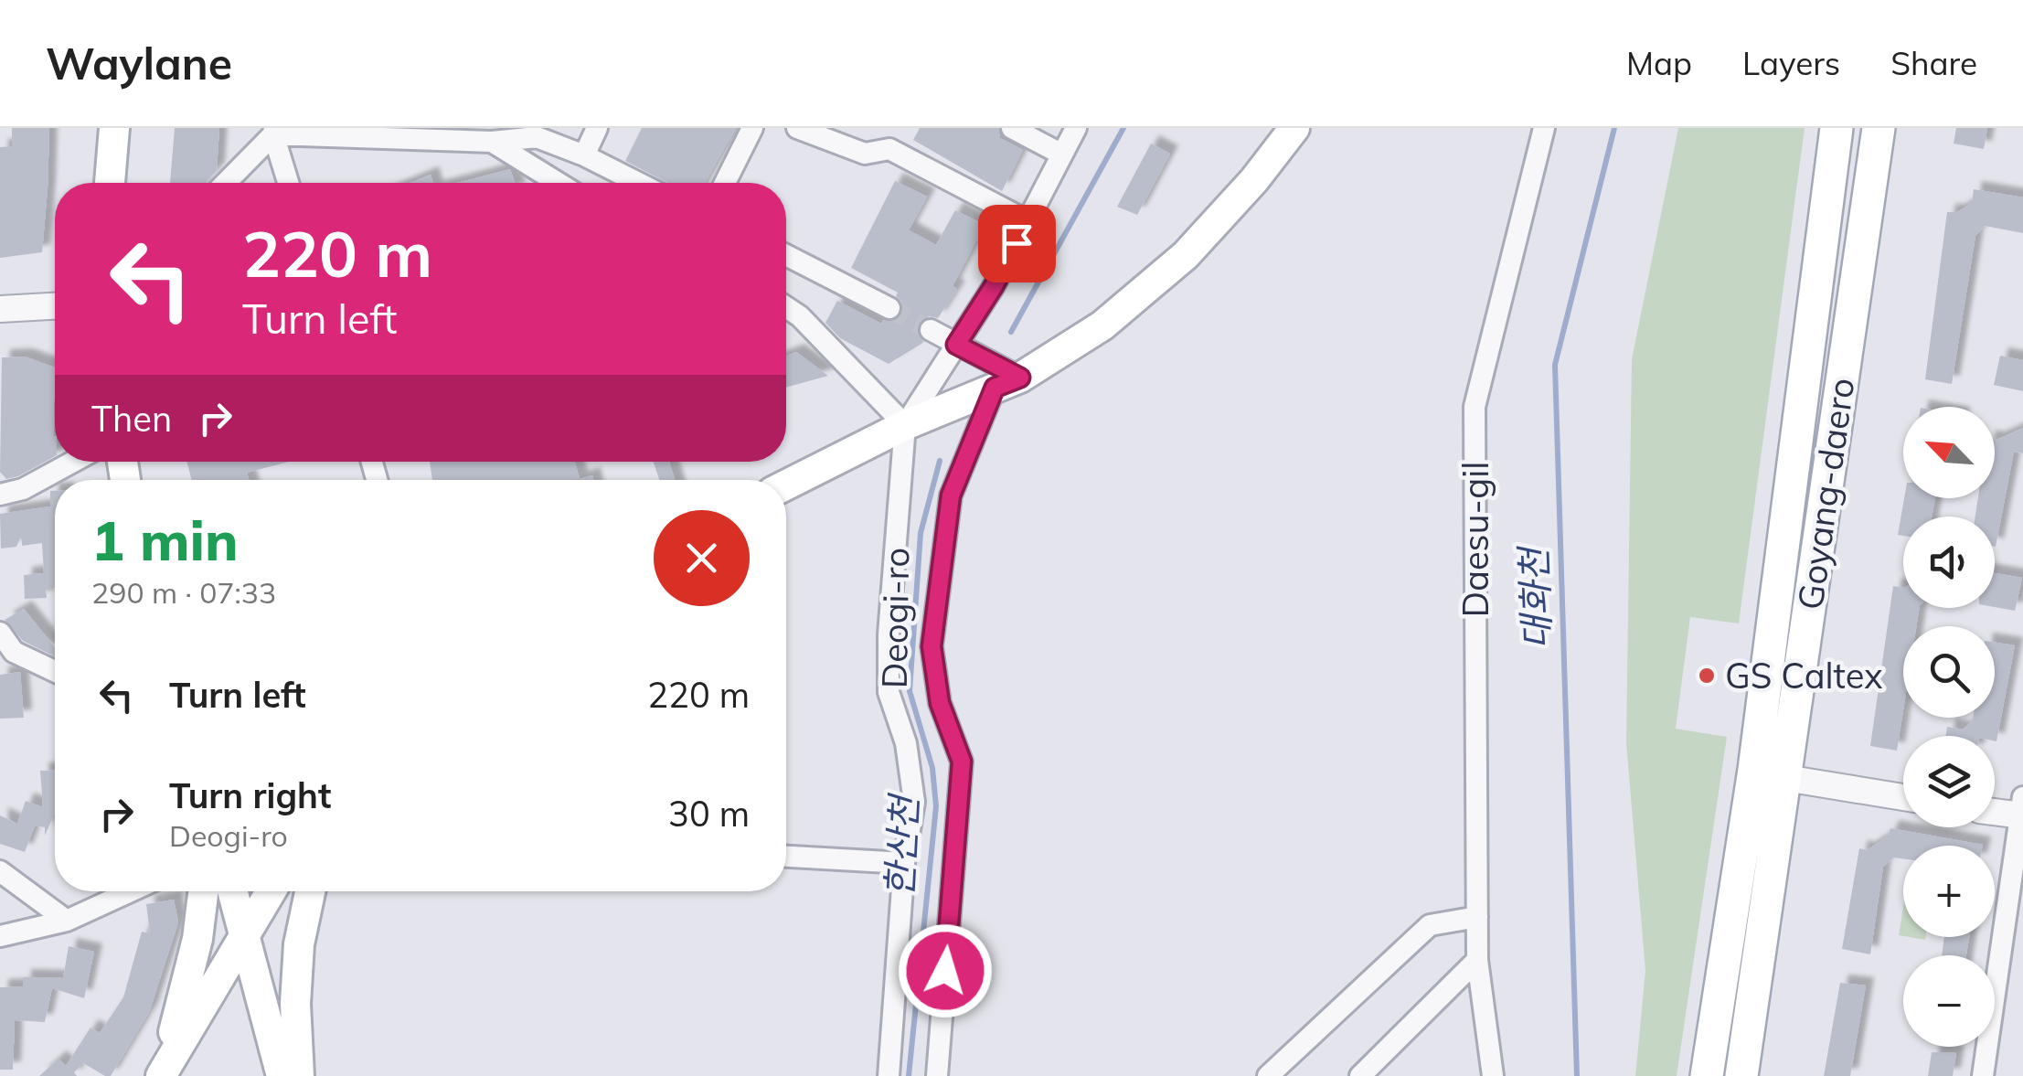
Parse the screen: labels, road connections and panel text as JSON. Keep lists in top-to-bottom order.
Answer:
{
  "streets": {
    "main road": ["Goyang-daero"],
    "street": ["Daesu-gil", "Deogi-ro"]
  },
  "water": ["대화천", "한산천"],
  "places": ["GS Caltex"],
  "north": "top left",
  "page": {
    "header": "Waylane",
    "nav": ["Map", "Layers", "Share"],
    "turn": ["220 m", "Turn left"],
    "then": "Then",
    "map_buttons": ["+", "−"],
    "heading": ["1 min", "290 m · 07:33"],
    "list": [
      {
        "name": "Turn left",
        "value": "220 m"
      },
      {
        "name": "Turn right",
        "note": "Deogi-ro",
        "value": "30 m"
      }
    ]
  }
}
